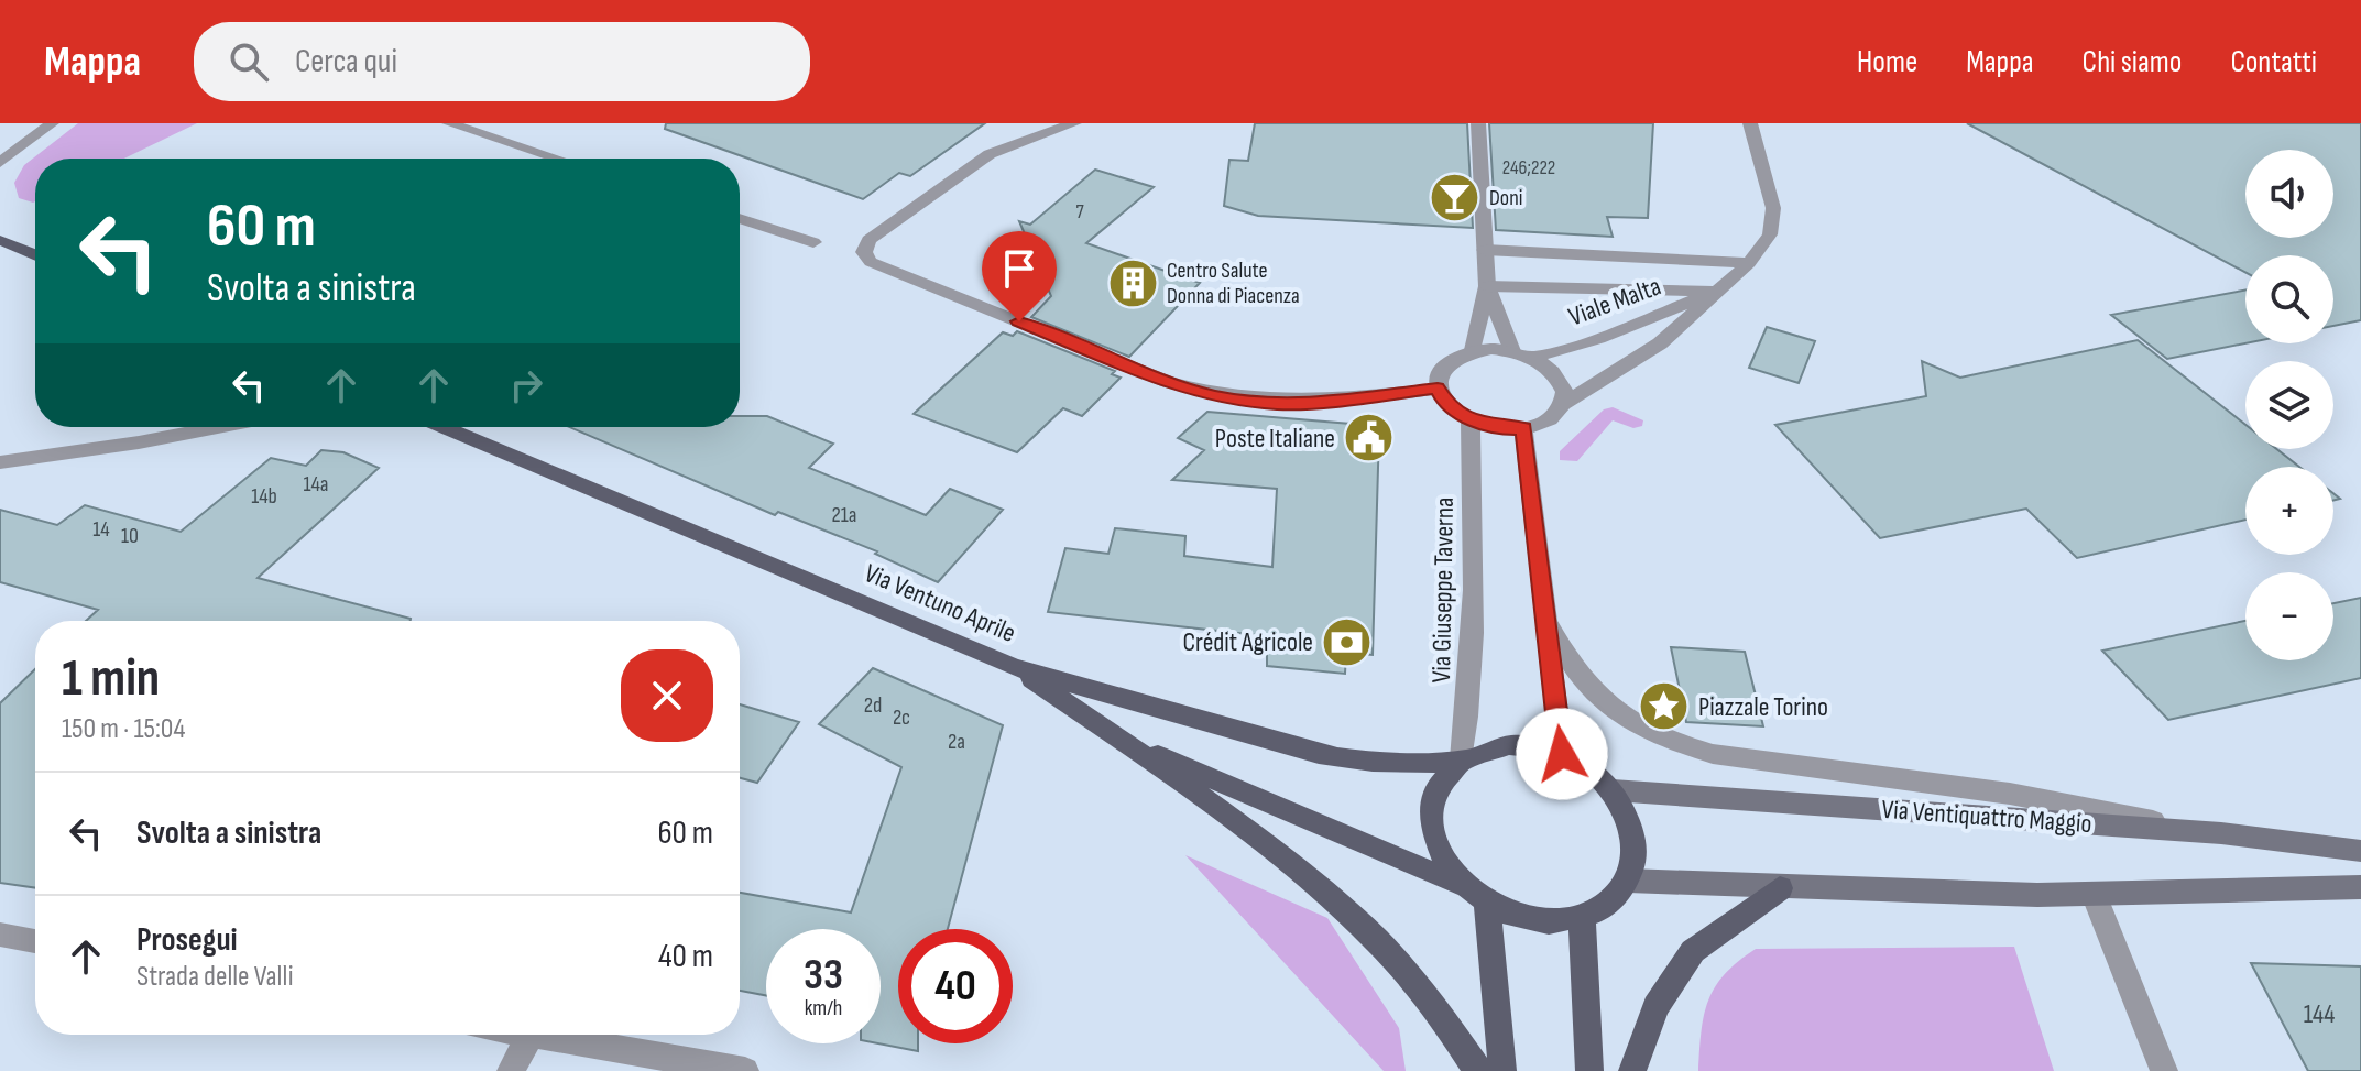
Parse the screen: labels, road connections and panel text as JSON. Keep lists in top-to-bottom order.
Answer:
{
  "streets": {
    "main road": ["Via Ventuno Aprile", "Via Ventiquattro Maggio"],
    "street": ["Viale Malta", "Via Giuseppe Taverna"]
  },
  "crossings": [
    ["Viale Malta", "Via Giuseppe Taverna"],
    ["Via Giuseppe Taverna", "Via Ventuno Aprile"],
    ["Via Giuseppe Taverna", "Via Ventiquattro Maggio"],
    ["Via Ventuno Aprile", "Via Ventiquattro Maggio"]
  ],
  "places": {
    "bar": ["Doni"],
    "building": ["Centro Salute Donna di Piacenza"],
    "public building": ["Poste Italiane"],
    "bank": ["Crédit Agricole"],
    "place": ["Piazzale Torino"]
  },
  "house_numbers": [
    "246;222",
    "7",
    "14a",
    "14b",
    "21a",
    "14",
    "10",
    "2d",
    "2c",
    "2a",
    "144"
  ],
  "page": {
    "header": "Mappa",
    "search": "Cerca qui",
    "nav": [
      "Home",
      "Mappa",
      "Chi siamo",
      "Contatti"
    ],
    "map_buttons": ["+", "−"],
    "turn": ["60 m", "Svolta a sinistra"],
    "heading": ["1 min", "150 m · 15:04"],
    "list": [
      {
        "name": "Svolta a sinistra",
        "value": "60 m"
      },
      {
        "name": "Prosegui",
        "note": "Strada delle Valli",
        "value": "40 m"
      }
    ],
    "speed": "33 km/h",
    "limit": "40"
  }
}
